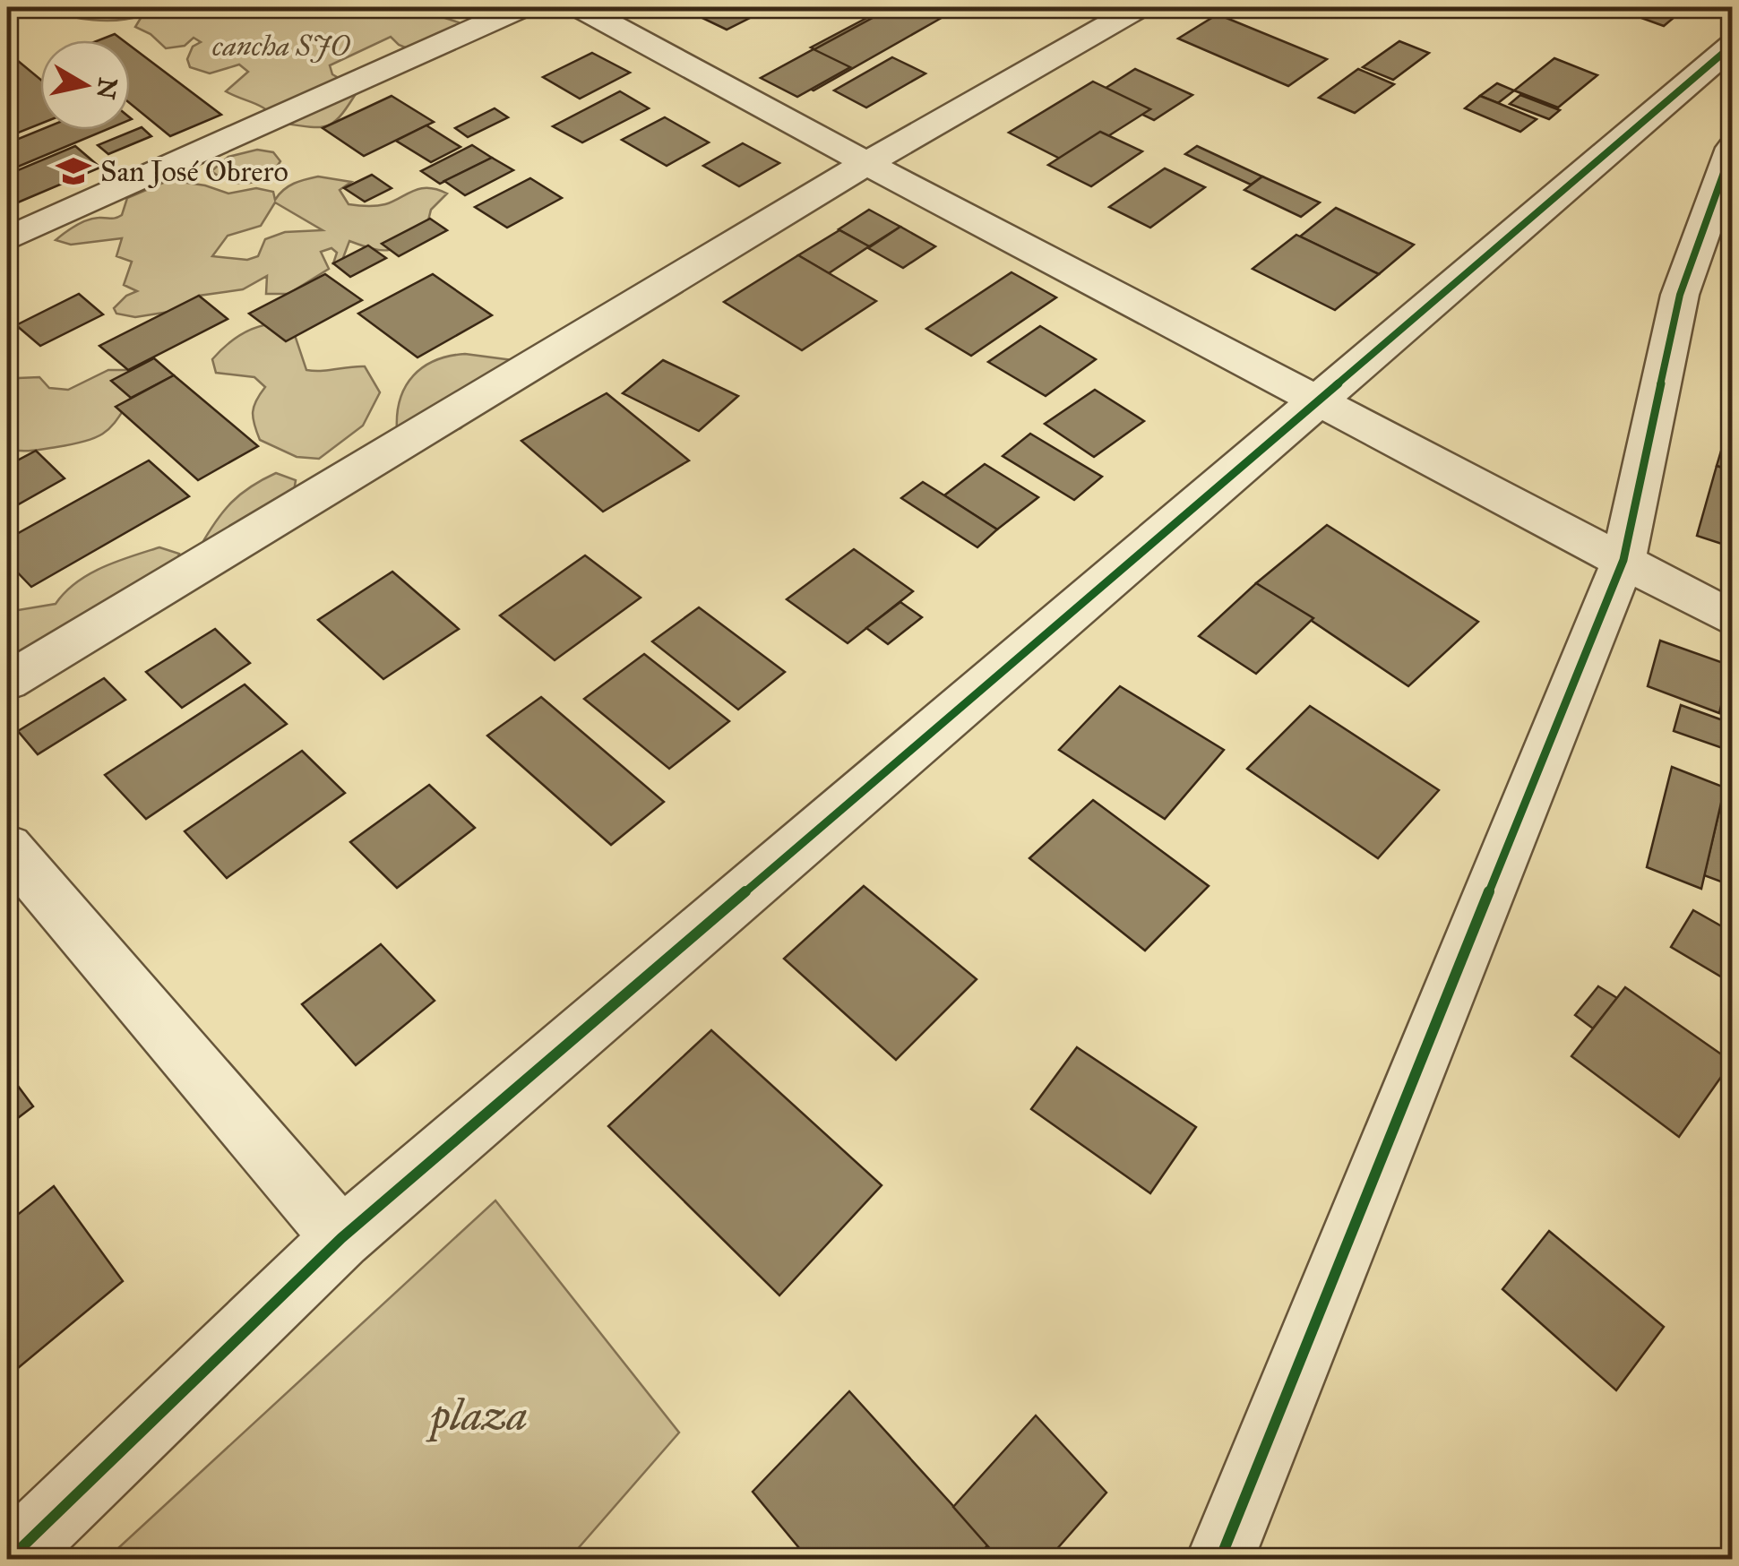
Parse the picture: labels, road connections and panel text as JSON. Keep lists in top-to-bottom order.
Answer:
{
  "parks": ["cancha SJO", "plaza"],
  "places": {
    "school or university": ["San José Obrero"]
  },
  "north": "right"
}
